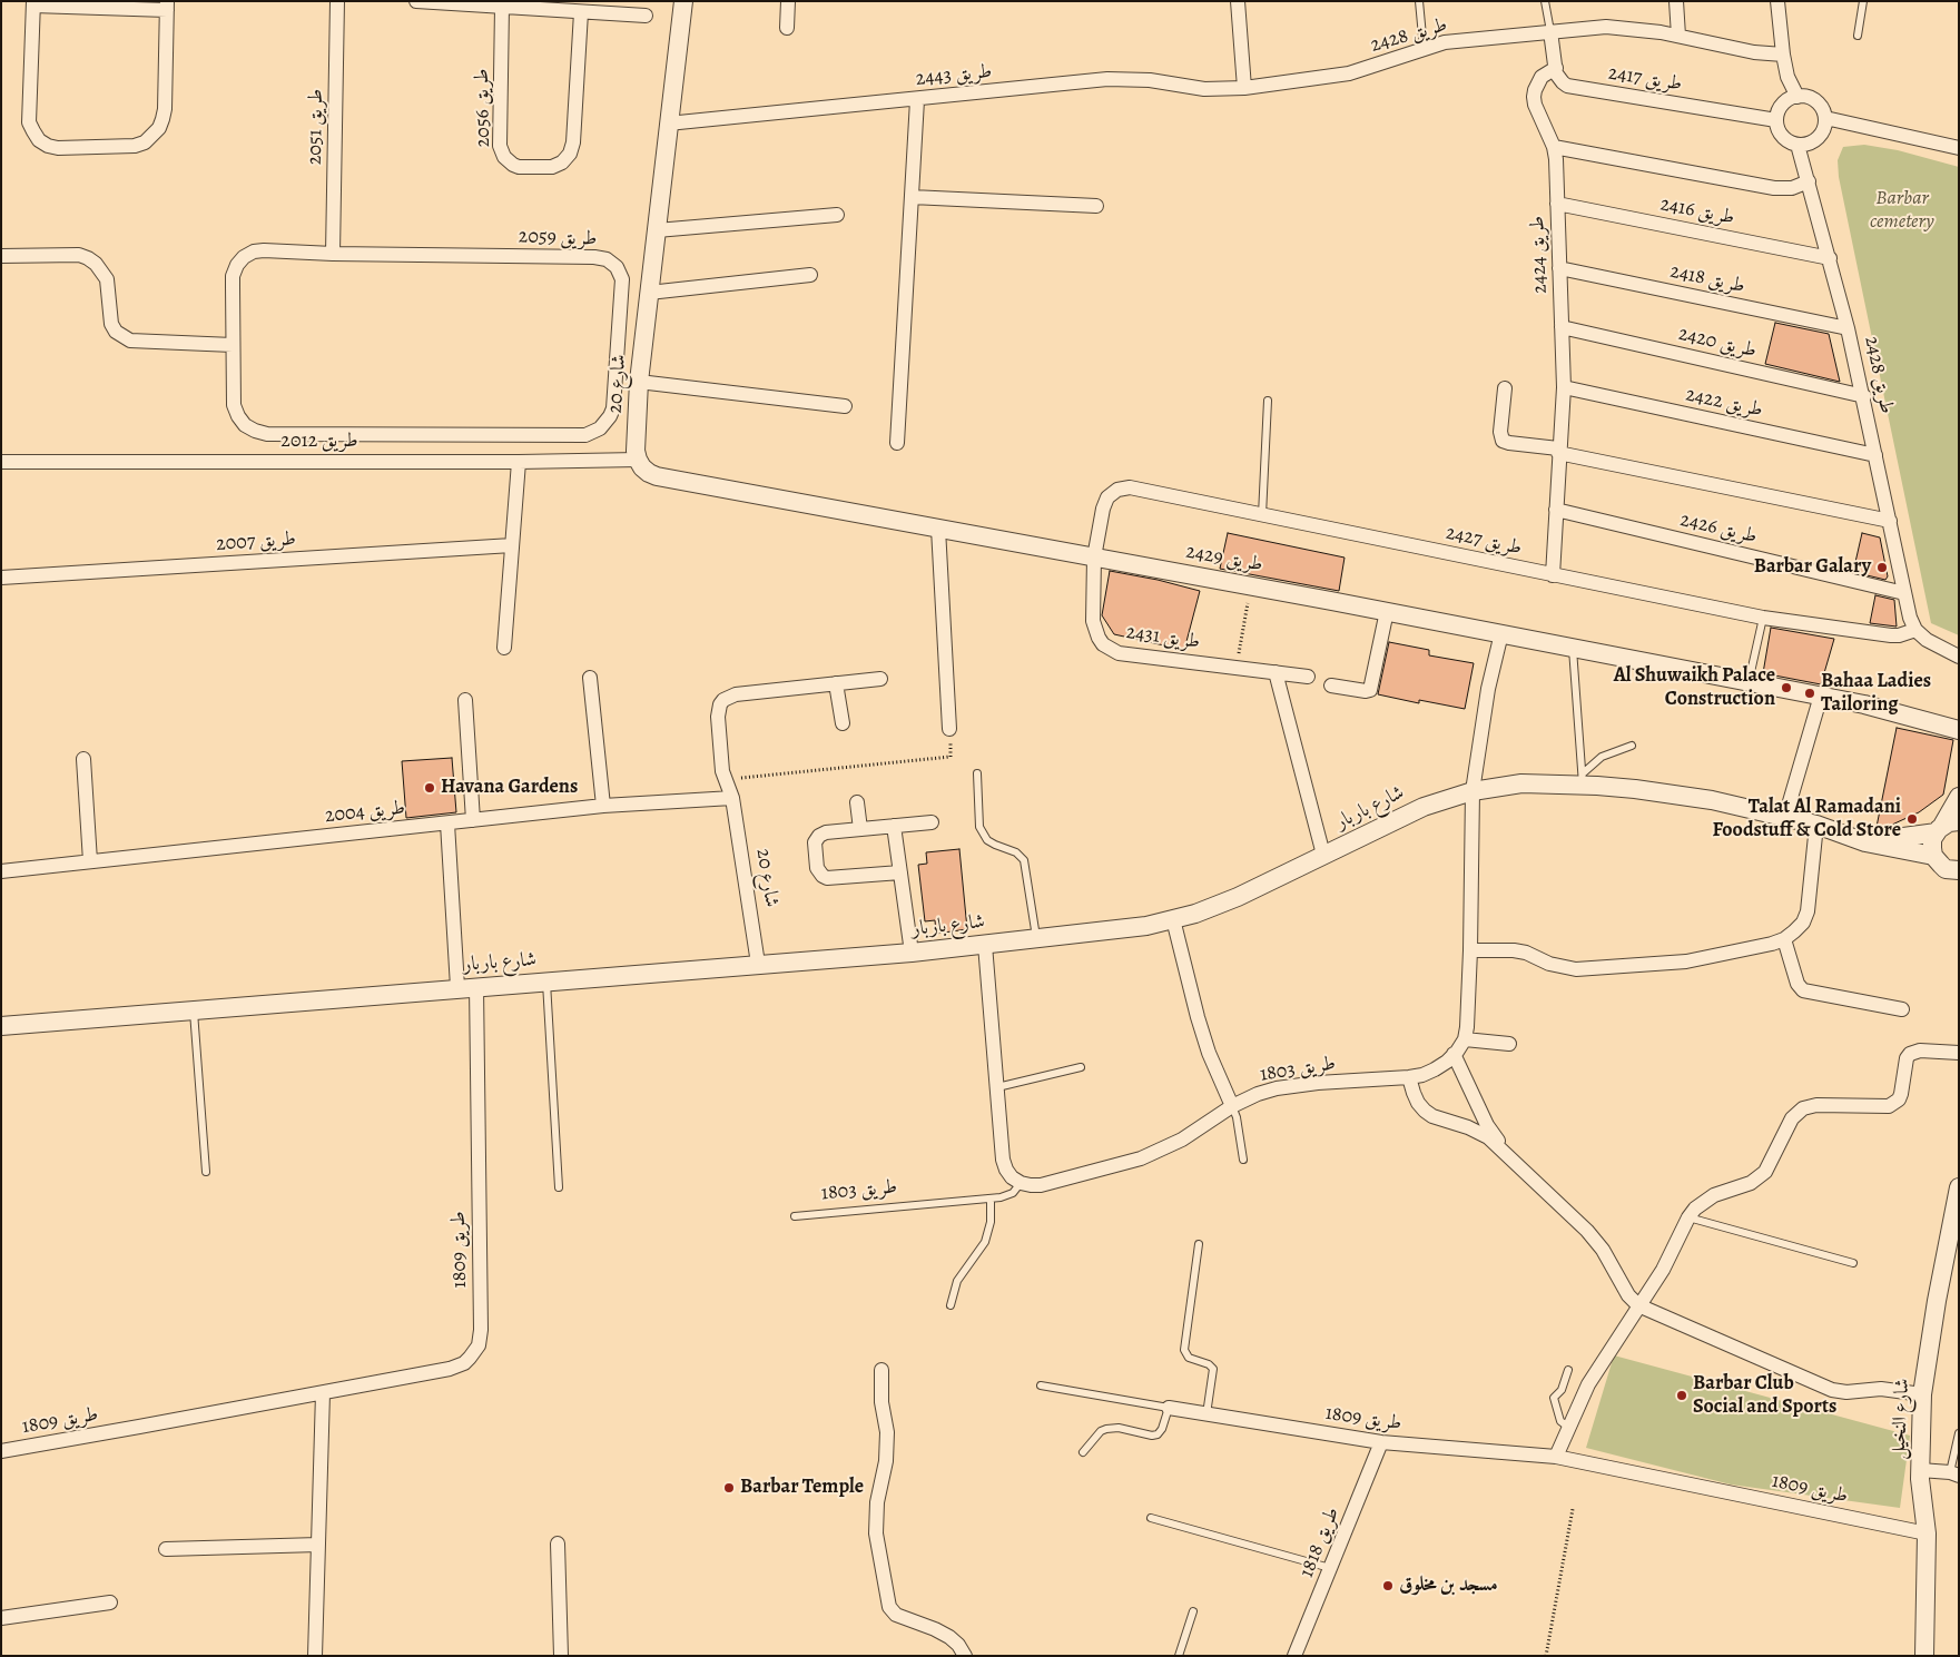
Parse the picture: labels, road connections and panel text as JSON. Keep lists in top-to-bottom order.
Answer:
{
  "streets": {
    "street": [
      "طريق 2428",
      "طريق 2443",
      "طريق 2417",
      "طريق 2056",
      "طريق 2051",
      "طريق 2416",
      "طريق 2059",
      "طريق 2424",
      "طريق 2418",
      "طريق 2420",
      "شارع 20",
      "طريق 2422",
      "طريق 2012",
      "طريق 2426",
      "طريق 2427",
      "طريق 2007",
      "طريق 2429",
      "طريق 2431",
      "شارع باربار",
      "طريق 2004",
      "طريق 1803",
      "طريق 1809",
      "شارع النخيل",
      "طريق 1818"
    ]
  },
  "crossings": [
    ["طريق 2428", "طريق 2443"],
    ["طريق 2428", "طريق 2417"],
    ["طريق 2428", "طريق 2416"],
    ["طريق 2428", "طريق 2418"],
    ["طريق 2428", "طريق 2420"],
    ["طريق 2428", "طريق 2422"],
    ["طريق 2428", "طريق 2426"],
    ["طريق 2428", "طريق 2427"],
    ["طريق 2443", "شارع 20"],
    ["طريق 2417", "طريق 2424"],
    ["طريق 2051", "طريق 2059"],
    ["طريق 2416", "طريق 2424"],
    ["طريق 2424", "طريق 2418"],
    ["طريق 2424", "طريق 2420"],
    ["طريق 2424", "طريق 2422"],
    ["طريق 2424", "طريق 2426"],
    ["طريق 2424", "طريق 2427"],
    ["شارع 20", "طريق 2012"],
    ["شارع 20", "شارع باربار"],
    ["شارع 20", "طريق 2004"],
    ["طريق 2427", "طريق 2429"],
    ["طريق 2427", "طريق 2431"],
    ["طريق 2429", "طريق 2431"],
    ["شارع باربار", "طريق 1809"],
    ["طريق 1809", "شارع النخيل"],
    ["طريق 1809", "طريق 1818"]
  ],
  "parks": ["Barbar cemetery"],
  "places": [
    "Barbar Galary",
    "Al Shuwaikh Palace Construction",
    "Bahaa Ladies Tailoring",
    "Havana Gardens",
    "Talat Al Ramadani Foodstuff & Cold Store",
    "Barbar Club Social and Sports",
    "Barbar Temple",
    "مسجد بن مخلوق"
  ]
}
